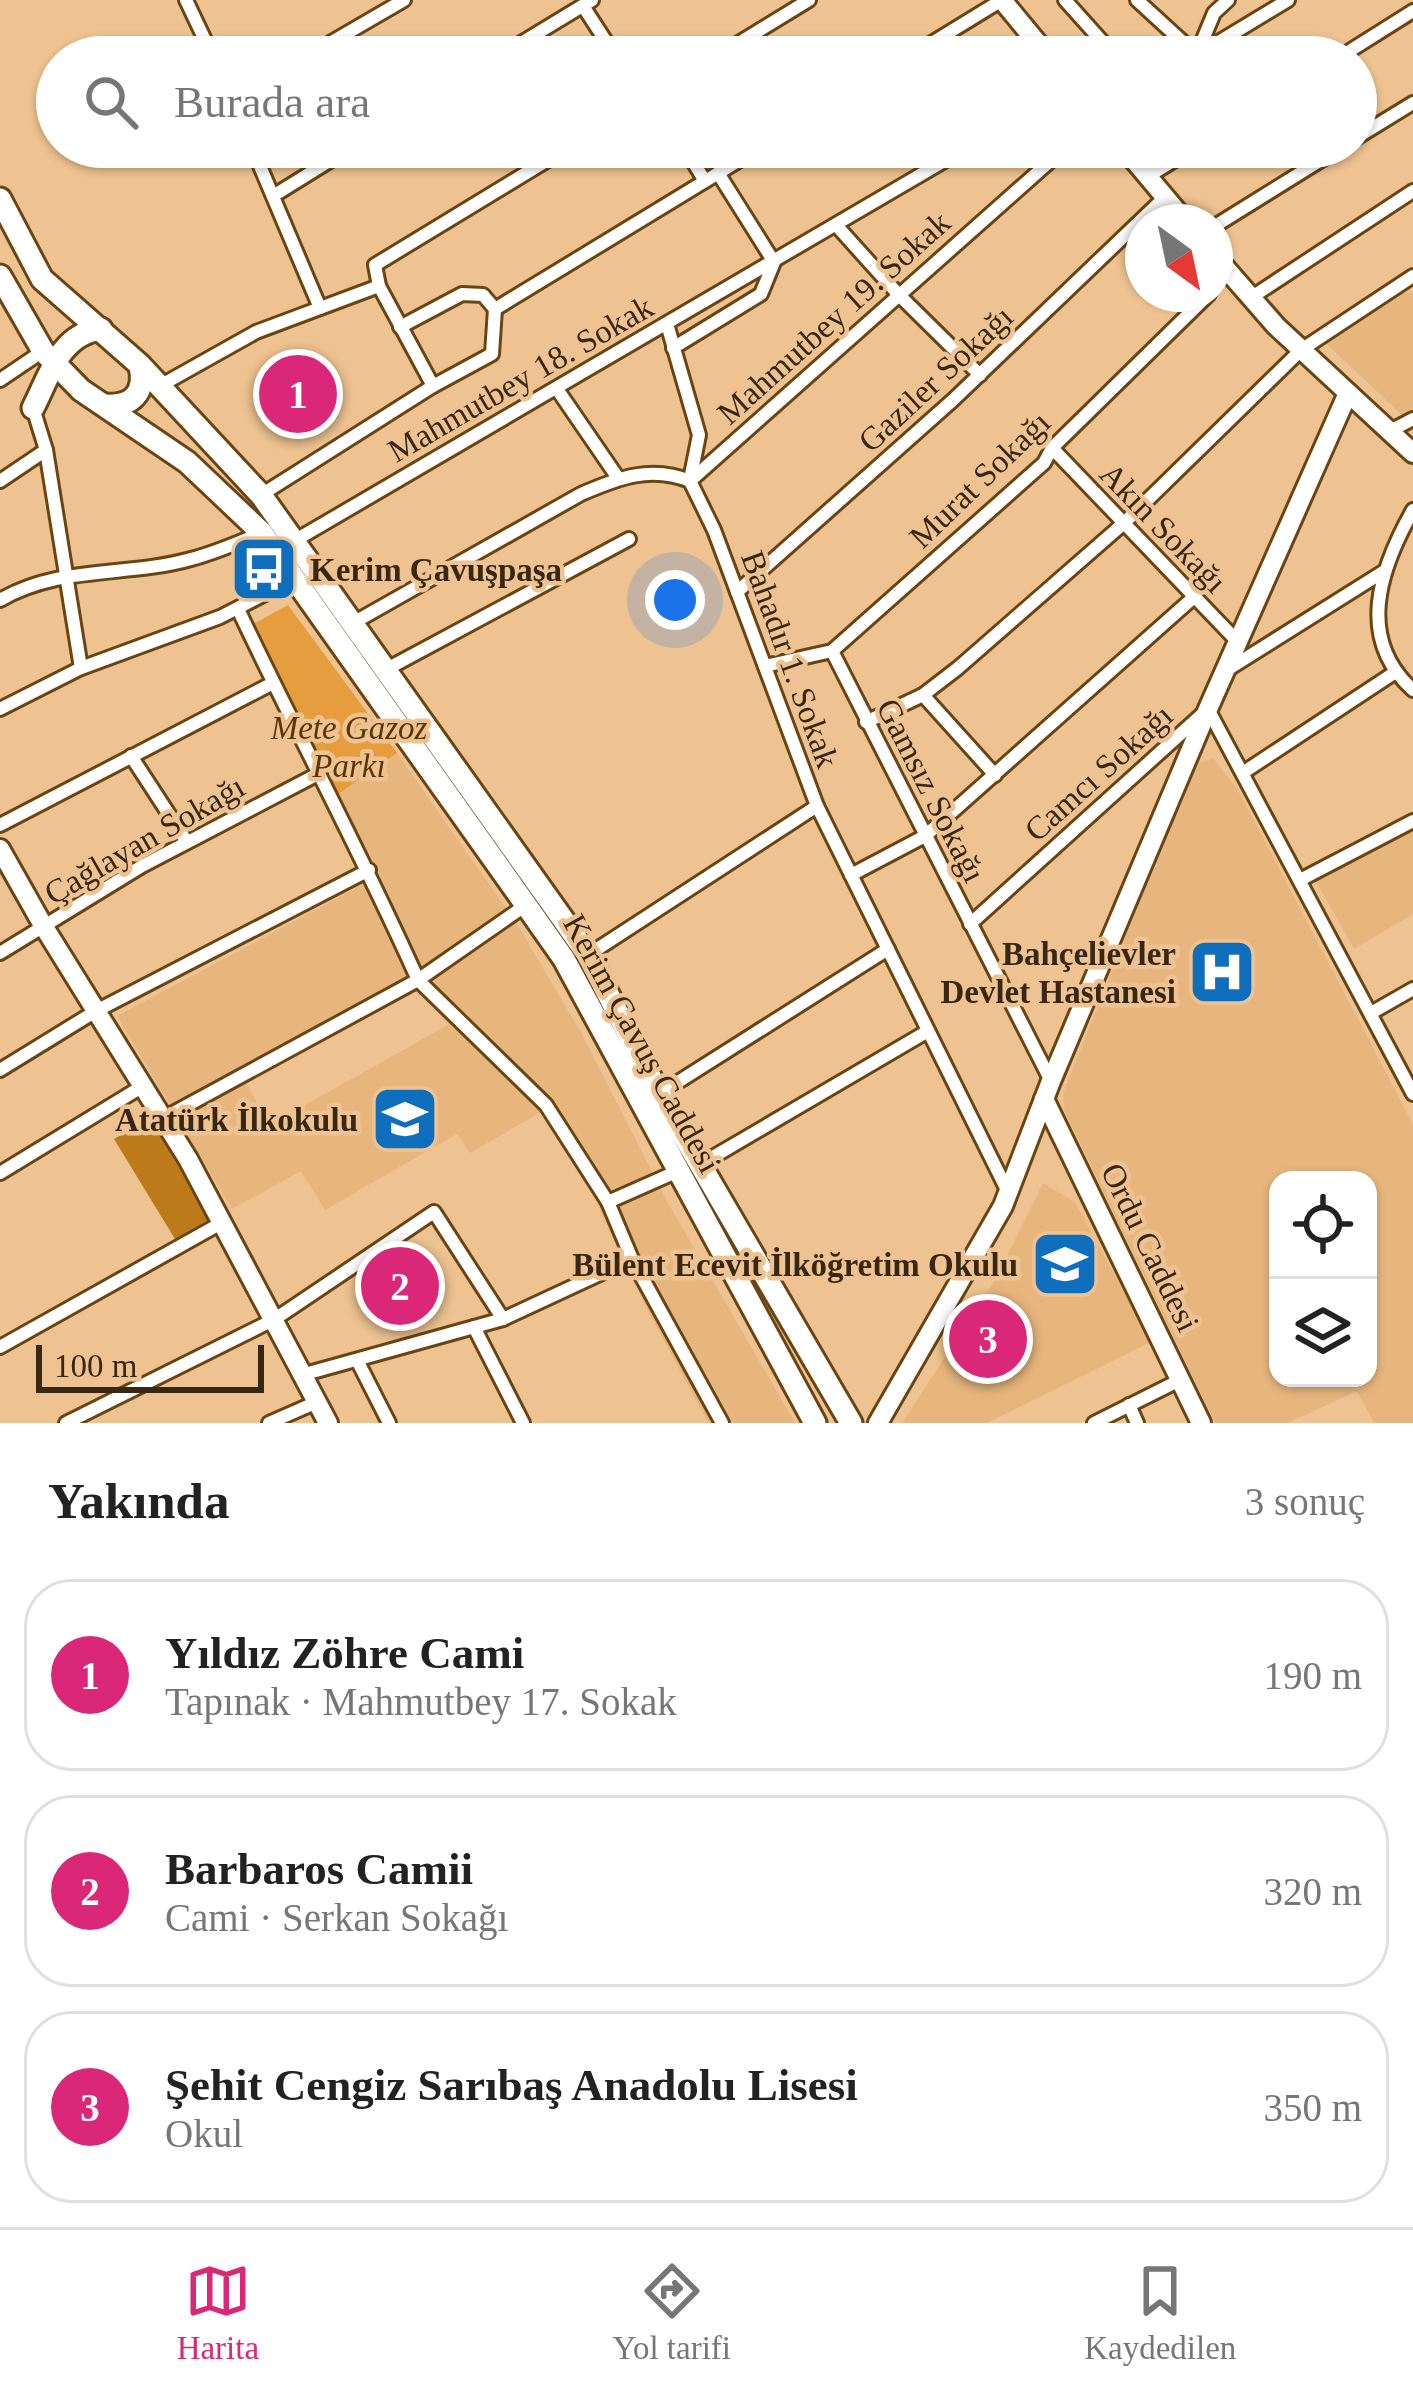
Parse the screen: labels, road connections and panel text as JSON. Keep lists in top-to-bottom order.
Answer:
{
  "streets": {
    "main road": ["Kerim Çavuş Caddesi"],
    "street": [
      "Mahmutbey 19. Sokak",
      "Mahmutbey 18. Sokak",
      "Gaziler Sokağı",
      "Murat Sokağı",
      "Akın Sokağı",
      "Bahadır 1. Sokak",
      "Camcı Sokağı",
      "Gamsız Sokağı",
      "Çağlayan Sokağı",
      "Ordu Caddesi"
    ]
  },
  "crossings": [
    ["Mahmutbey 19. Sokak", "Bahadır 1. Sokak"],
    ["Mahmutbey 18. Sokak", "Kerim Çavuş Caddesi"],
    ["Gaziler Sokağı", "Bahadır 1. Sokak"],
    ["Murat Sokağı", "Akın Sokağı"],
    ["Murat Sokağı", "Bahadır 1. Sokak"],
    ["Murat Sokağı", "Gamsız Sokağı"],
    ["Camcı Sokağı", "Gamsız Sokağı"],
    ["Gamsız Sokağı", "Ordu Caddesi"]
  ],
  "parks": ["Mete Gazoz Parkı"],
  "places": {
    "bus stop": ["Kerim Çavuşpaşa"],
    "hospital": ["Bahçelievler Devlet Hastanesi"],
    "school or university": ["Atatürk İlkokulu", "Bülent Ecevit İlköğretim Okulu"]
  },
  "scale_bar": "100 m",
  "north": "bottom right",
  "page": {
    "search": "Burada ara",
    "pins": ["1", "2", "3"],
    "scale": "100 m",
    "heading": ["Yakında", "3 sonuç"],
    "list": [
      {
        "mark": "1",
        "name": "Yıldız Zöhre Cami",
        "note": "Tapınak · Mahmutbey 17. Sokak",
        "value": "190 m"
      },
      {
        "mark": "2",
        "name": "Barbaros Camii",
        "note": "Cami · Serkan Sokağı",
        "value": "320 m"
      },
      {
        "mark": "3",
        "name": "Şehit Cengiz Sarıbaş Anadolu Lisesi",
        "note": "Okul",
        "value": "350 m"
      }
    ],
    "nav": ["Harita", "Yol tarifi", "Kaydedilen"]
  }
}
